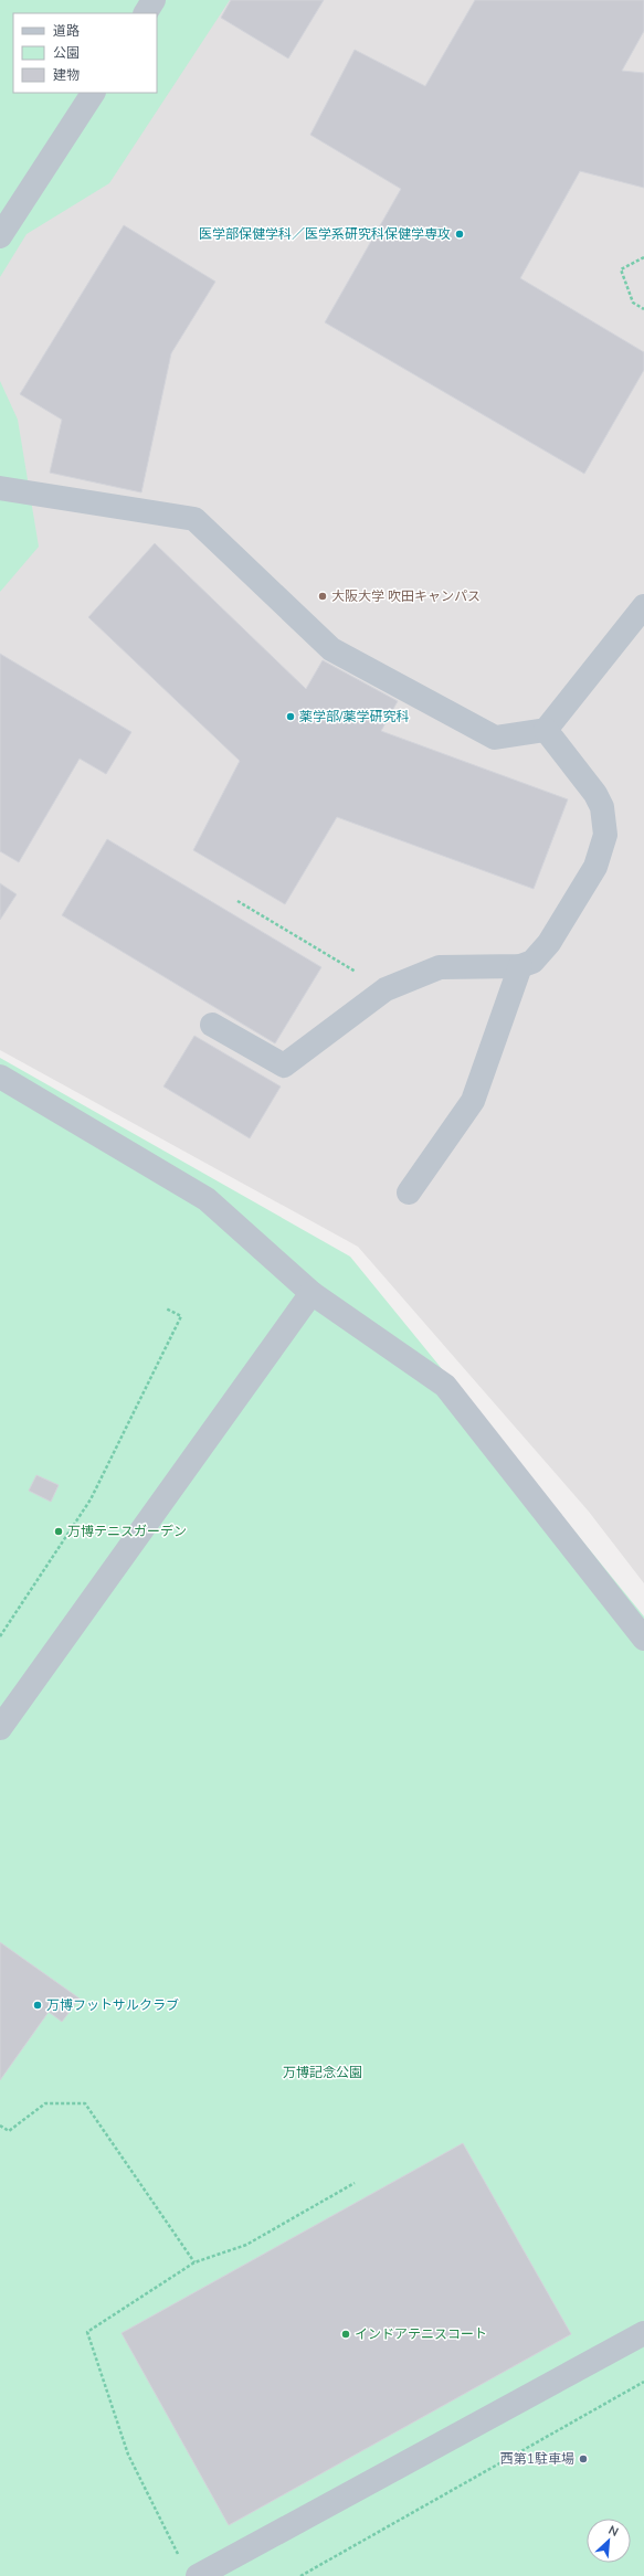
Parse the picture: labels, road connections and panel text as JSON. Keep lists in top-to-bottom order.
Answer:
{
  "parks": ["万博記念公園"],
  "places": [
    "医学部保健学科／医学系研究科保健学専攻",
    "大阪大学 吹田キャンパス",
    "薬学部/薬学研究科",
    "万博テニスガーデン",
    "万博フットサルクラブ",
    "インドアテニスコート",
    "西第1駐車場"
  ],
  "legend": ["道路", "公園", "建物"],
  "north": "top right"
}
